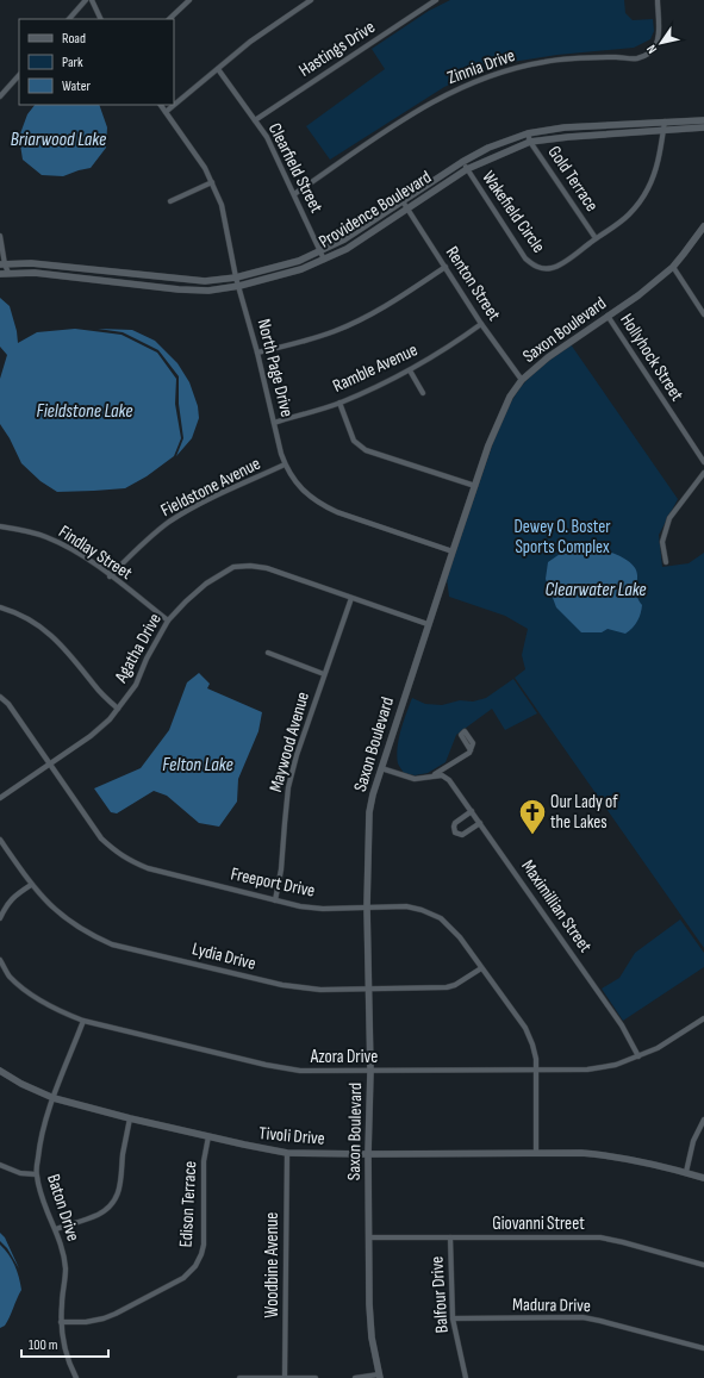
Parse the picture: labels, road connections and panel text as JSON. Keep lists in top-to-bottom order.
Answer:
{
  "streets": {
    "main road": ["Providence Boulevard", "Saxon Boulevard", "Tivoli Drive"],
    "street": [
      "Hastings Drive",
      "Zinnia Drive",
      "Clearfield Street",
      "Gold Terrace",
      "Wakefield Circle",
      "Renton Street",
      "Hollyhock Street",
      "North Page Drive",
      "Ramble Avenue",
      "Fieldstone Avenue",
      "Findlay Street",
      "Agatha Drive",
      "Maywood Avenue",
      "Freeport Drive",
      "Maximillian Street",
      "Lydia Drive",
      "Azora Drive",
      "Edison Terrace",
      "Baton Drive",
      "Giovanni Street",
      "Woodbine Avenue",
      "Balfour Drive",
      "Madura Drive"
    ]
  },
  "crossings": [
    ["Hastings Drive", "Clearfield Street"],
    ["Zinnia Drive", "Clearfield Street"],
    ["Clearfield Street", "Providence Boulevard"],
    ["Gold Terrace", "Providence Boulevard"],
    ["Gold Terrace", "Wakefield Circle"],
    ["Providence Boulevard", "Wakefield Circle"],
    ["Providence Boulevard", "Renton Street"],
    ["Providence Boulevard", "North Page Drive"],
    ["Renton Street", "Saxon Boulevard"],
    ["Renton Street", "Ramble Avenue"],
    ["Saxon Boulevard", "Hollyhock Street"],
    ["Saxon Boulevard", "North Page Drive"],
    ["Saxon Boulevard", "Agatha Drive"],
    ["Saxon Boulevard", "Freeport Drive"],
    ["Saxon Boulevard", "Lydia Drive"],
    ["Saxon Boulevard", "Azora Drive"],
    ["Saxon Boulevard", "Tivoli Drive"],
    ["Saxon Boulevard", "Giovanni Street"],
    ["North Page Drive", "Ramble Avenue"],
    ["North Page Drive", "Fieldstone Avenue"],
    ["Fieldstone Avenue", "Findlay Street"],
    ["Findlay Street", "Agatha Drive"],
    ["Agatha Drive", "Maywood Avenue"],
    ["Agatha Drive", "Freeport Drive"],
    ["Maywood Avenue", "Freeport Drive"],
    ["Freeport Drive", "Lydia Drive"],
    ["Freeport Drive", "Azora Drive"],
    ["Freeport Drive", "Tivoli Drive"],
    ["Maximillian Street", "Azora Drive"],
    ["Azora Drive", "Baton Drive"],
    ["Tivoli Drive", "Edison Terrace"],
    ["Tivoli Drive", "Baton Drive"],
    ["Tivoli Drive", "Woodbine Avenue"],
    ["Edison Terrace", "Baton Drive"],
    ["Giovanni Street", "Balfour Drive"],
    ["Balfour Drive", "Madura Drive"]
  ],
  "water": [
    "Briarwood Lake",
    "Fieldstone Lake",
    "Clearwater Lake",
    "Felton Lake"
  ],
  "parks": ["Dewey O. Boster Sports Complex"],
  "places": {
    "church": ["Our Lady of the Lakes"]
  },
  "legend": ["Road", "Park", "Water"],
  "scale_bar": "100 m",
  "north": "bottom left"
}
